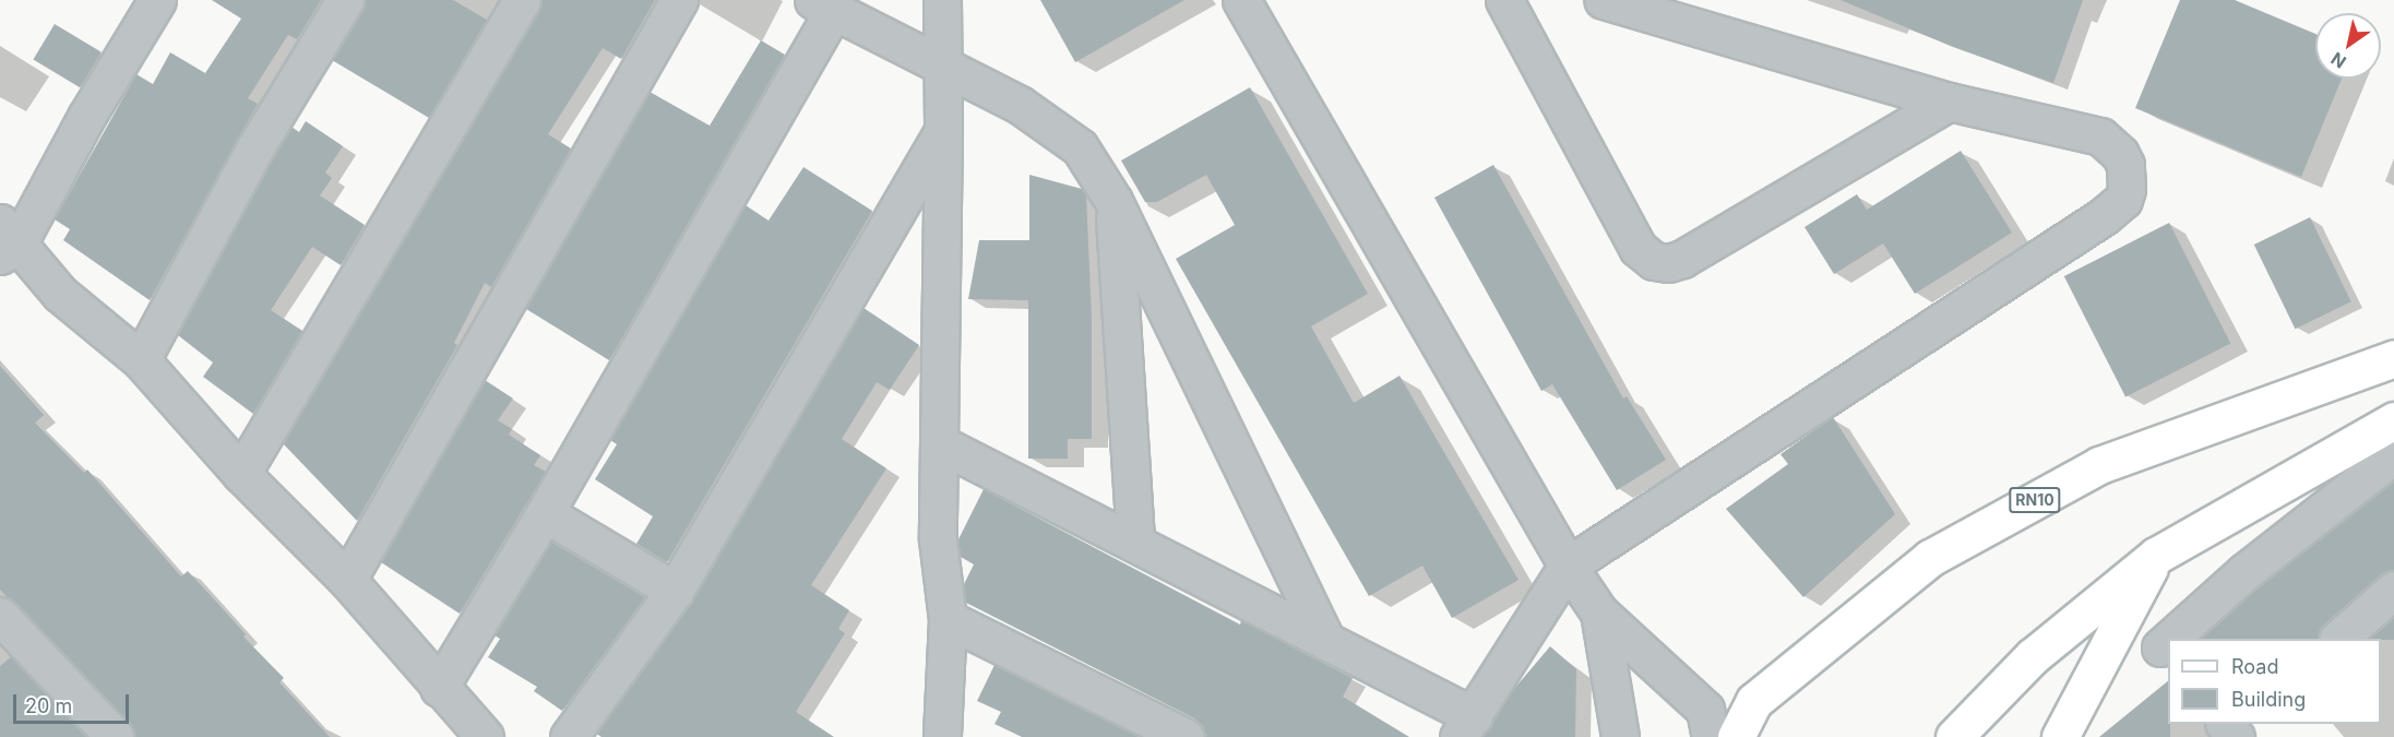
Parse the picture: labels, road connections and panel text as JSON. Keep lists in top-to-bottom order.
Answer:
{
  "streets": {
    "main road": ["RN10"]
  },
  "legend": ["Road", "Building"],
  "scale_bar": "20 m",
  "north": "bottom left"
}
